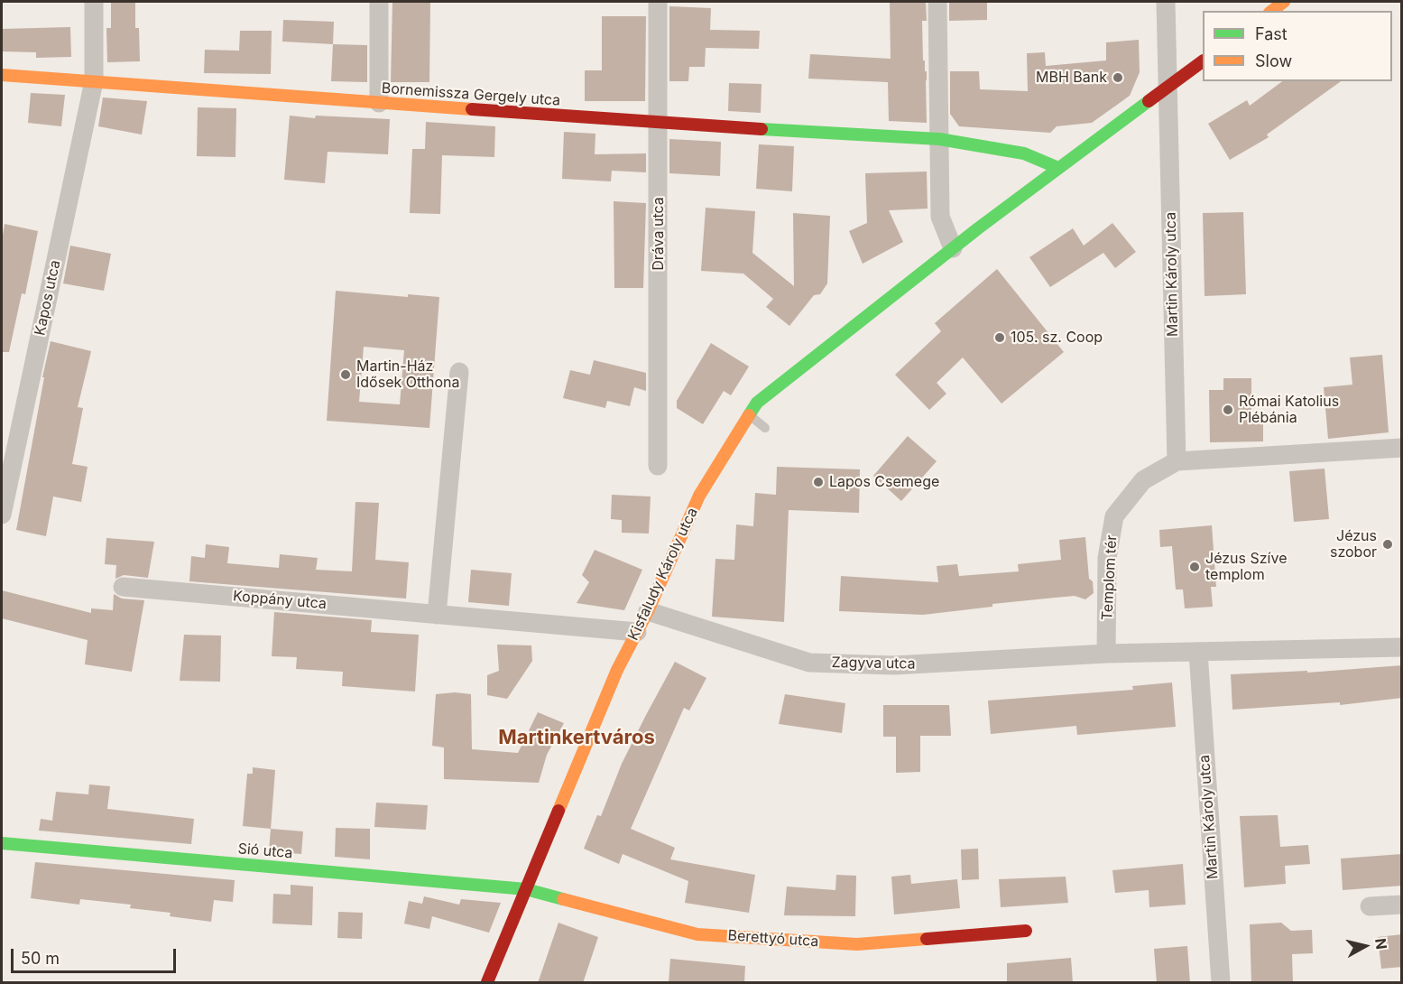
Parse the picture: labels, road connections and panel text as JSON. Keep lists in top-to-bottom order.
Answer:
{
  "streets": {
    "street": [
      "Bornemissza Gergely utca",
      "Dráva utca",
      "Martin Károly utca",
      "Kapos utca",
      "Kisfaludy Károly utca",
      "Templom tér",
      "Koppány utca",
      "Zagyva utca",
      "Sió utca",
      "Berettyó utca"
    ]
  },
  "crossings": [
    ["Bornemissza Gergely utca", "Dráva utca"],
    ["Bornemissza Gergely utca", "Kapos utca"],
    ["Martin Károly utca", "Kisfaludy Károly utca"],
    ["Martin Károly utca", "Templom tér"],
    ["Kisfaludy Károly utca", "Koppány utca"],
    ["Kisfaludy Károly utca", "Zagyva utca"],
    ["Kisfaludy Károly utca", "Sió utca"],
    ["Kisfaludy Károly utca", "Berettyó utca"],
    ["Templom tér", "Zagyva utca"],
    ["Sió utca", "Berettyó utca"]
  ],
  "districts": ["Martinkertváros"],
  "places": [
    "MBH Bank",
    "105. sz. Coop",
    "Martin-Ház Idősek Otthona",
    "Római Katolius Plébánia",
    "Lapos Csemege",
    "Jézus szobor",
    "Jézus Szíve templom"
  ],
  "legend": ["Fast", "Slow"],
  "scale_bar": "50 m",
  "north": "right"
}
